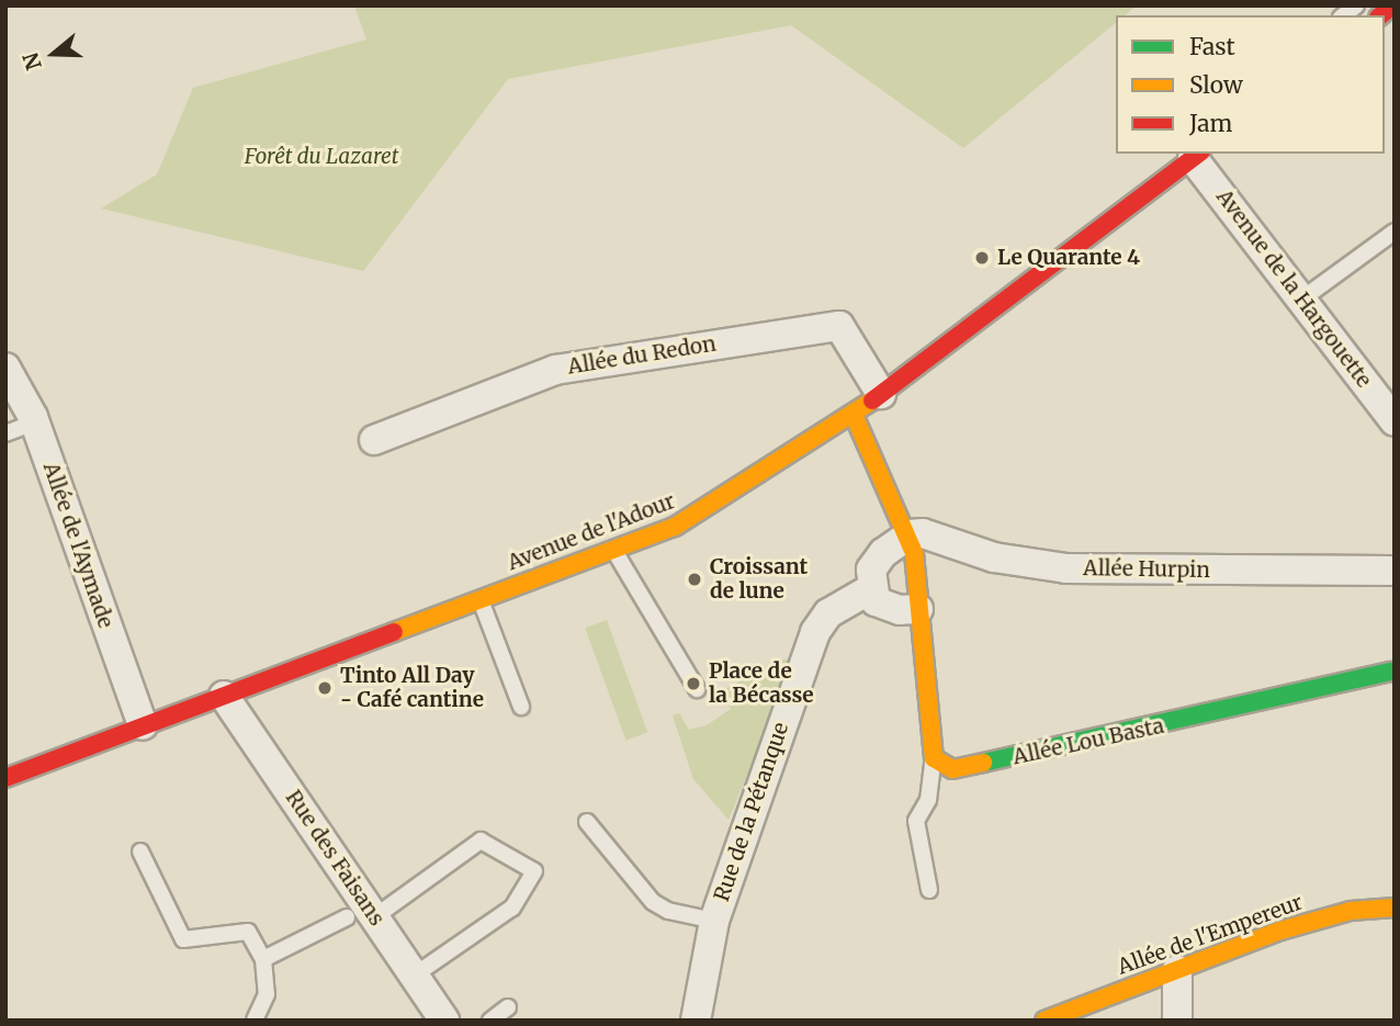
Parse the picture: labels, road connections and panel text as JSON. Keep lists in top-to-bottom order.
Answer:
{
  "streets": {
    "main road": ["Avenue de l'Adour", "Allée Lou Basta", "Allée de l'Empereur"],
    "street": [
      "Avenue de la Hargouette",
      "Allée du Redon",
      "Allée de l'Aymade",
      "Allée Hurpin",
      "Rue de la Pétanque",
      "Rue des Faisans"
    ]
  },
  "crossings": [
    ["Avenue de la Hargouette", "Avenue de l'Adour"],
    ["Allée du Redon", "Avenue de l'Adour"],
    ["Avenue de l'Adour", "Allée de l'Aymade"],
    ["Avenue de l'Adour", "Rue des Faisans"]
  ],
  "parks": ["Forêt du Lazaret"],
  "places": [
    "Le Quarante 4",
    "Croissant de lune",
    "Place de la Bécasse",
    "Tinto All Day - Café cantine"
  ],
  "legend": ["Fast", "Slow", "Jam"],
  "north": "left"
}
